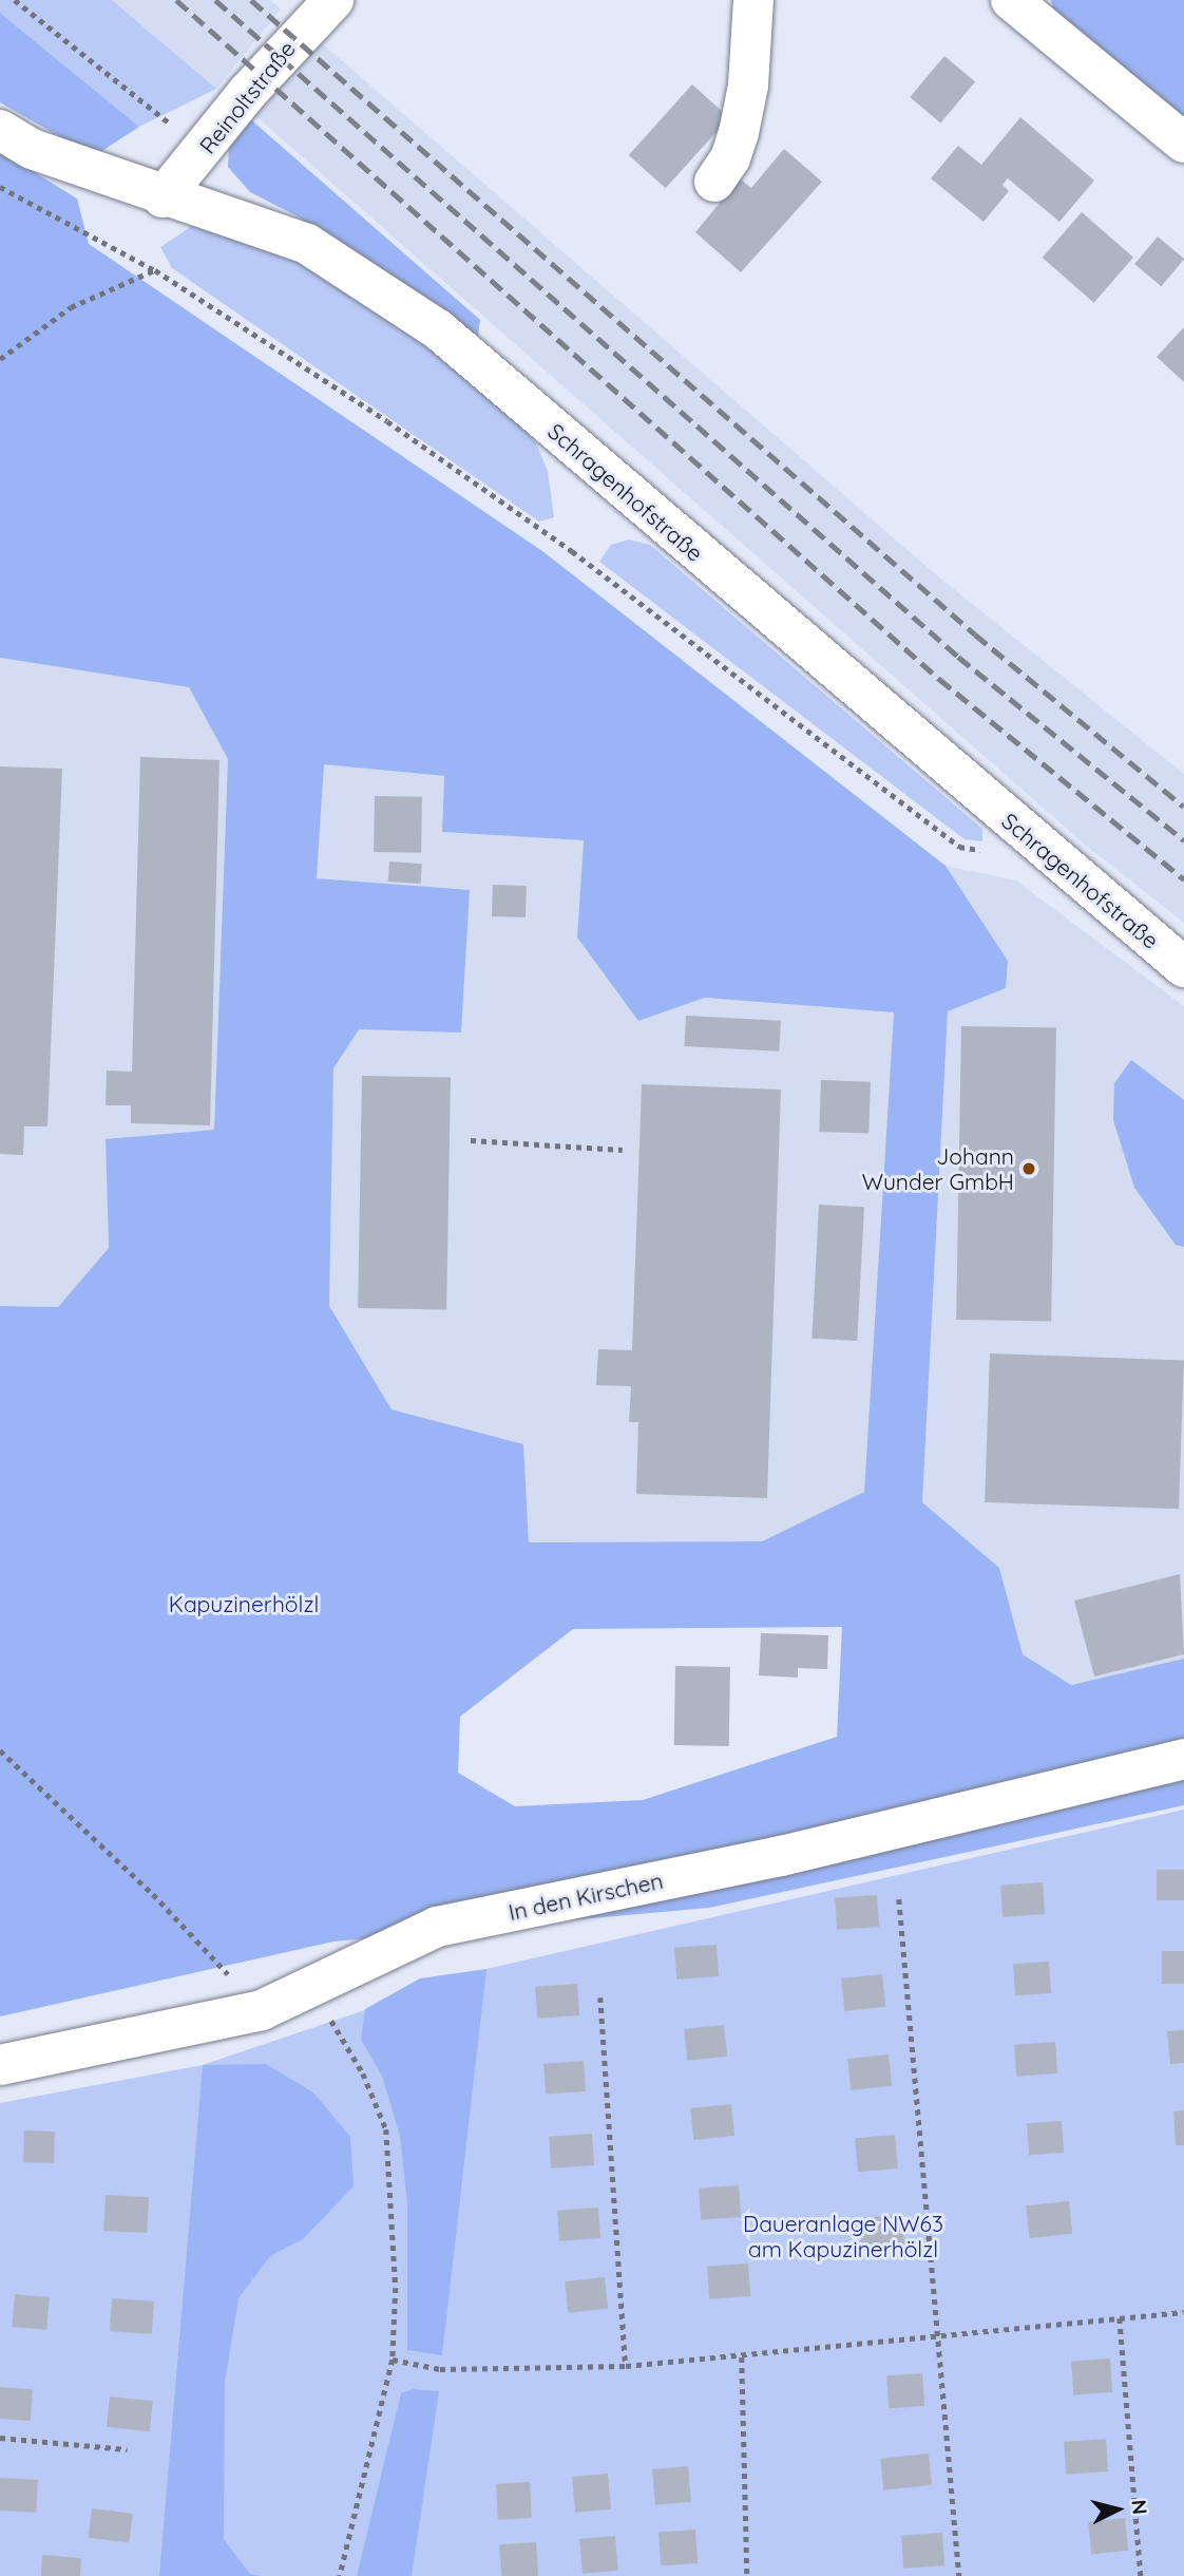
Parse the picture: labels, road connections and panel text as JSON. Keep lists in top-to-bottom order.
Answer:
{
  "streets": {
    "street": ["Reinoltstraße", "Schragenhofstraße", "In den Kirschen"]
  },
  "crossings": [
    ["Reinoltstraße", "Schragenhofstraße"]
  ],
  "parks": ["Kapuzinerhölzl", "Daueranlage NW63 am Kapuzinerhölzl"],
  "places": ["Johann Wunder GmbH"],
  "north": "right"
}
